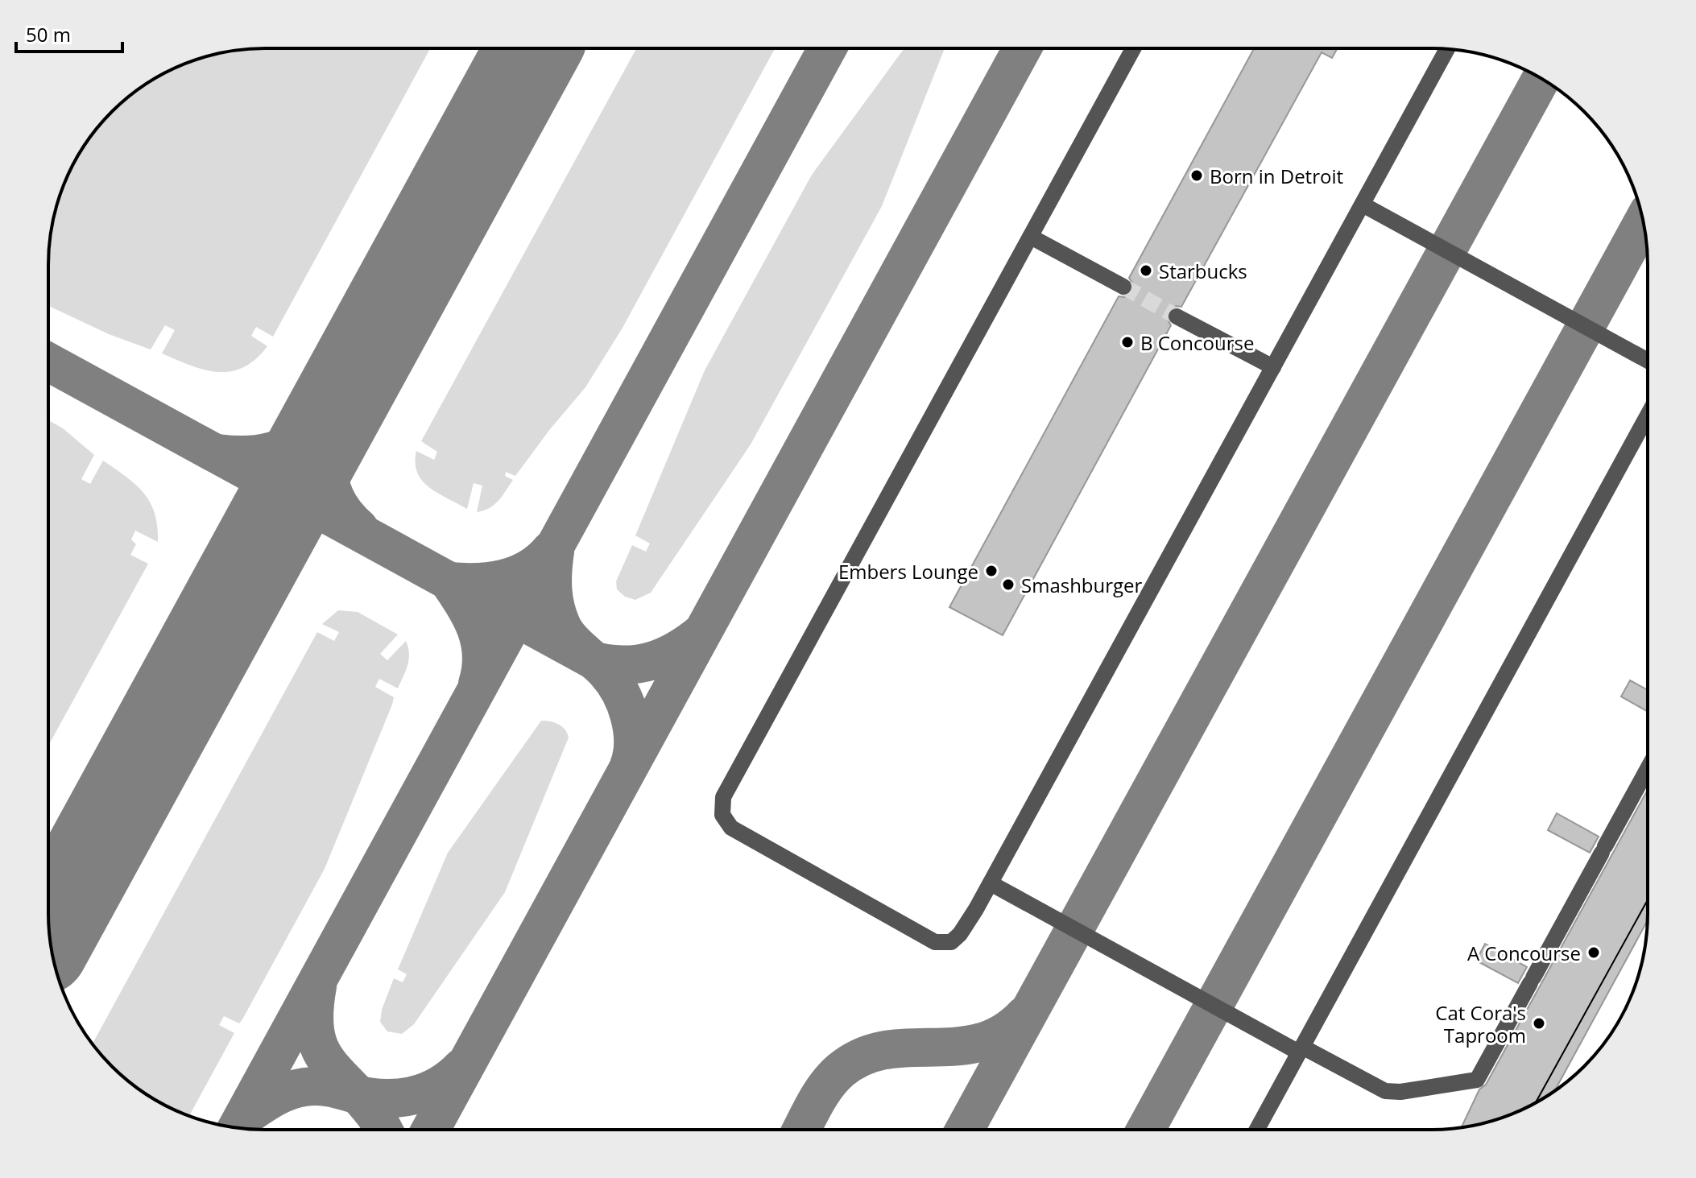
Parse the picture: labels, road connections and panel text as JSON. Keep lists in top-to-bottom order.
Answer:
{
  "places": [
    "Born in Detroit",
    "Starbucks",
    "B Concourse",
    "Embers Lounge",
    "Smashburger",
    "A Concourse",
    "Cat Cora's Taproom"
  ],
  "scale_bar": "50 m"
}
